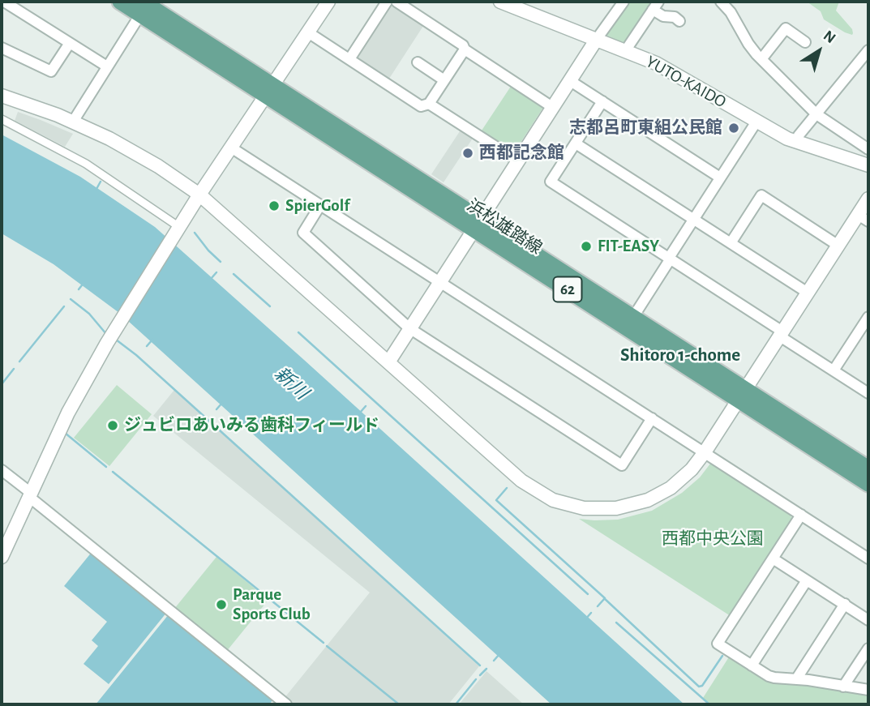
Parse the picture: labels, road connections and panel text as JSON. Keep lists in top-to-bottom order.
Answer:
{
  "streets": {
    "main road": ["浜松雄踏線", "62"],
    "street": ["YUTO-KAIDO"]
  },
  "districts": ["Shitoro 1-chome"],
  "water": ["新川"],
  "parks": ["西都中央公園"],
  "places": [
    "志都呂町東組公民館",
    "西都記念館",
    "SpierGolf",
    "FIT-EASY",
    "ジュビロあいみる歯科フィールド",
    "Parque Sports Club"
  ],
  "north": "top right"
}
